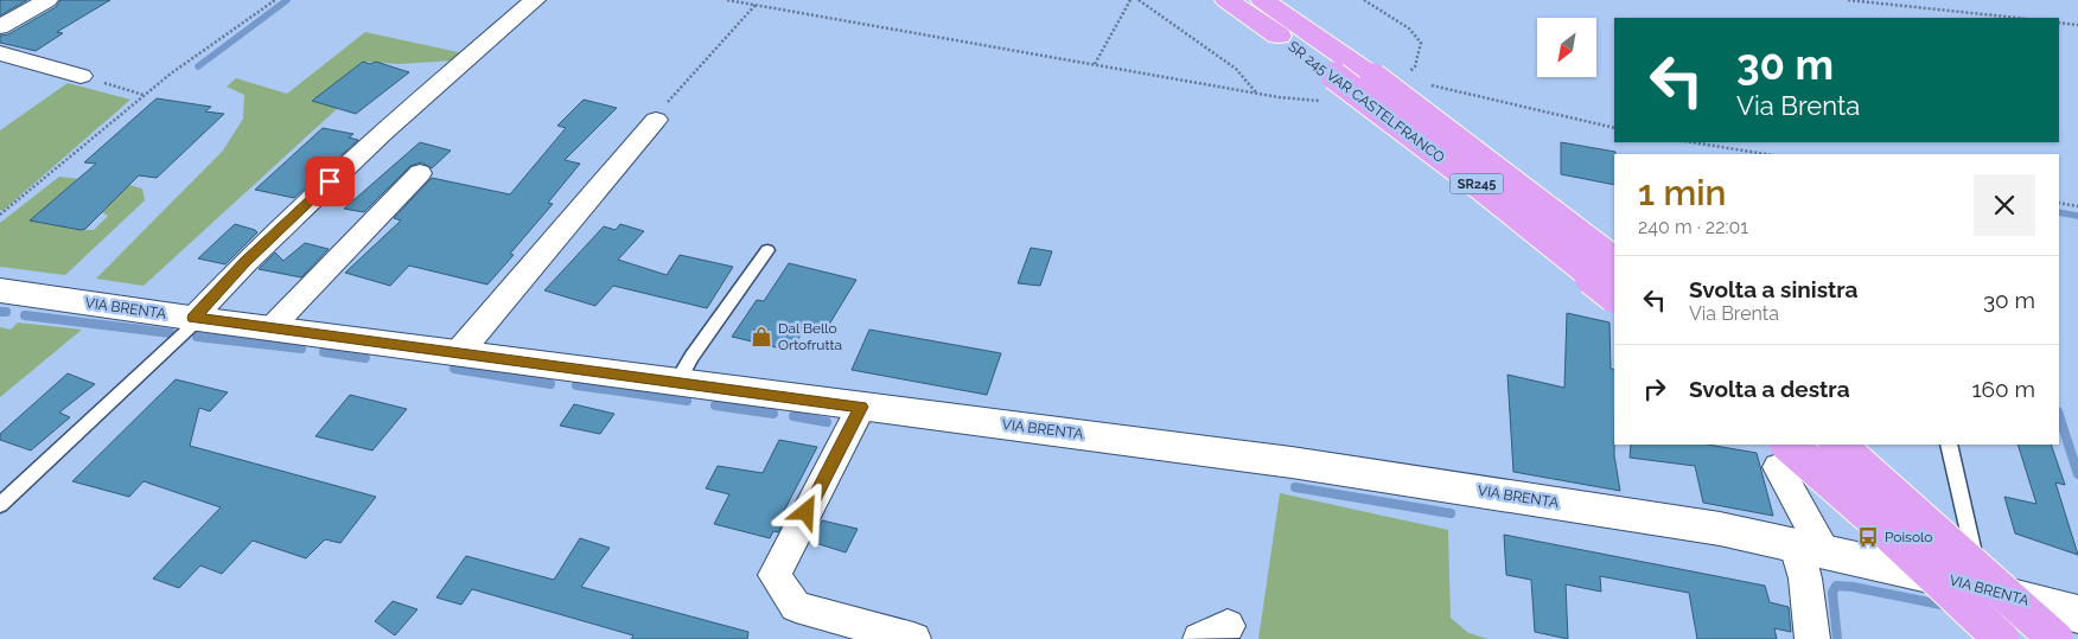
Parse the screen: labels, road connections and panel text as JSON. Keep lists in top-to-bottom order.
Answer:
{
  "streets": {
    "highway": ["SR 245 VAR CASTELFRANCO", "SR245"],
    "street": ["VIA BRENTA"]
  },
  "places": {
    "shop": ["Dal Bello Ortofrutta"],
    "bus stop": ["Poisolo"]
  },
  "north": "bottom left",
  "page": {
    "turn": ["30 m", "Via Brenta"],
    "heading": ["1 min", "240 m · 22:01"],
    "list": [
      {
        "name": "Svolta a sinistra",
        "note": "Via Brenta",
        "value": "30 m"
      },
      {
        "name": "Svolta a destra",
        "value": "160 m"
      }
    ]
  }
}
